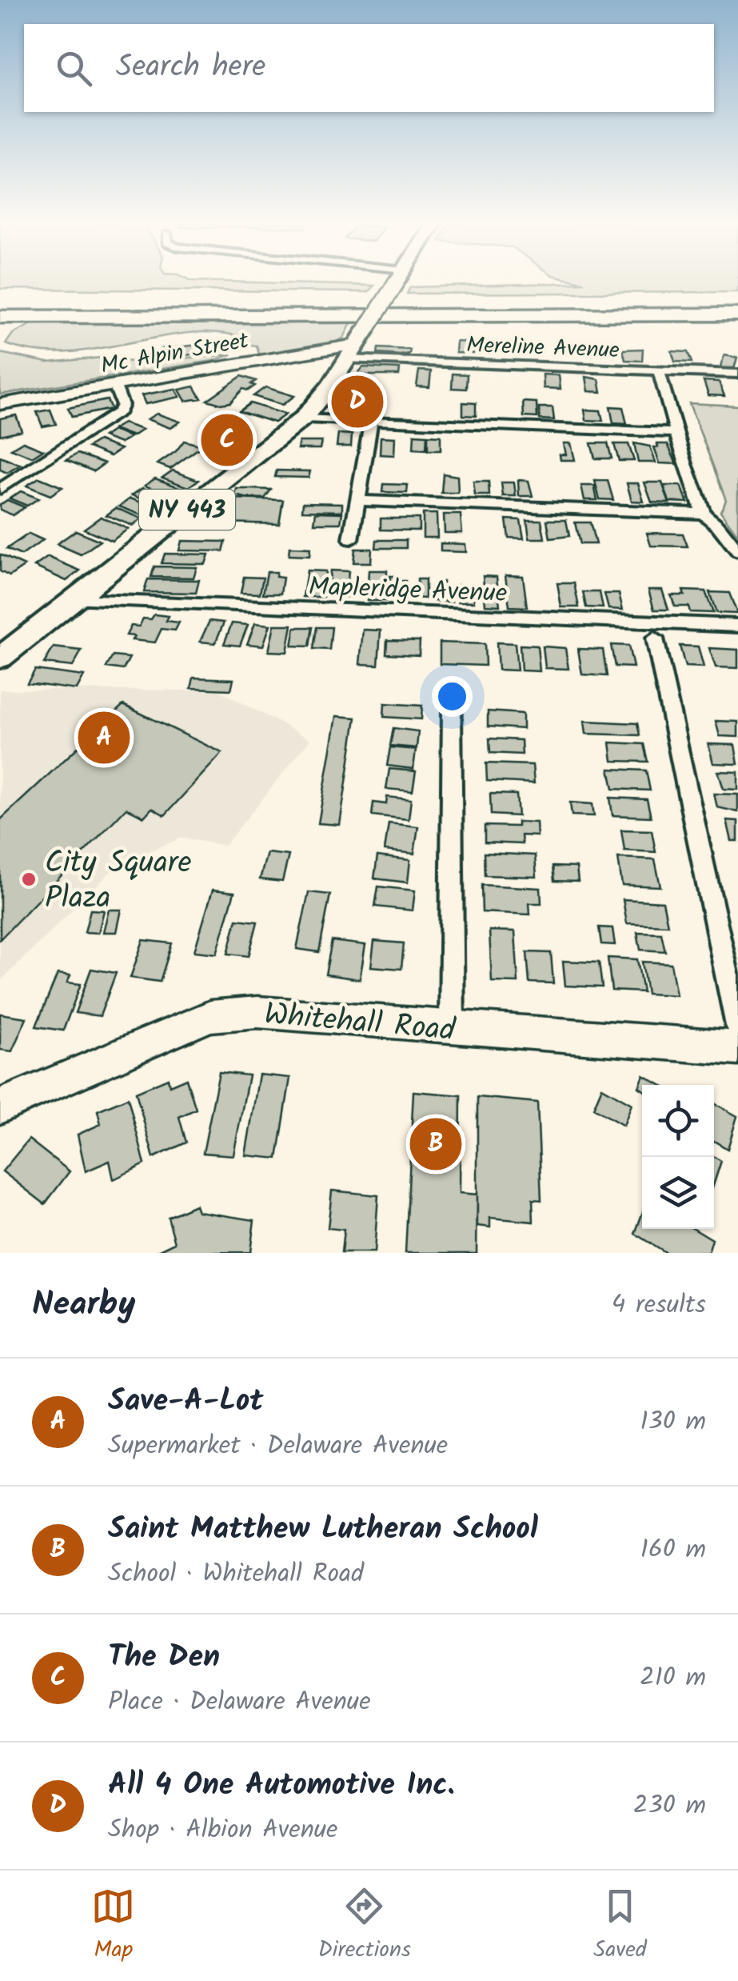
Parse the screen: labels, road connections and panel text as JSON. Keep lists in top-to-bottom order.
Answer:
{
  "streets": {
    "main road": ["NY 443"],
    "street": [
      "Mereline Avenue",
      "Mc Alpin Street",
      "Mapleridge Avenue",
      "Whitehall Road"
    ]
  },
  "crossings": [
    ["Mereline Avenue", "Mc Alpin Street"],
    ["Mereline Avenue", "NY 443"],
    ["Mc Alpin Street", "NY 443"],
    ["NY 443", "Mapleridge Avenue"]
  ],
  "places": ["City Square Plaza"],
  "page": {
    "search": "Search here",
    "pins": [
      "D",
      "C",
      "A",
      "B"
    ],
    "heading": ["Nearby", "4 results"],
    "list": [
      {
        "mark": "A",
        "name": "Save-A-Lot",
        "note": "Supermarket · Delaware Avenue",
        "value": "130 m"
      },
      {
        "mark": "B",
        "name": "Saint Matthew Lutheran School",
        "note": "School · Whitehall Road",
        "value": "160 m"
      },
      {
        "mark": "C",
        "name": "The Den",
        "note": "Place · Delaware Avenue",
        "value": "210 m"
      },
      {
        "mark": "D",
        "name": "All 4 One Automotive Inc.",
        "note": "Shop · Albion Avenue",
        "value": "230 m"
      }
    ],
    "nav": ["Map", "Directions", "Saved"]
  }
}
